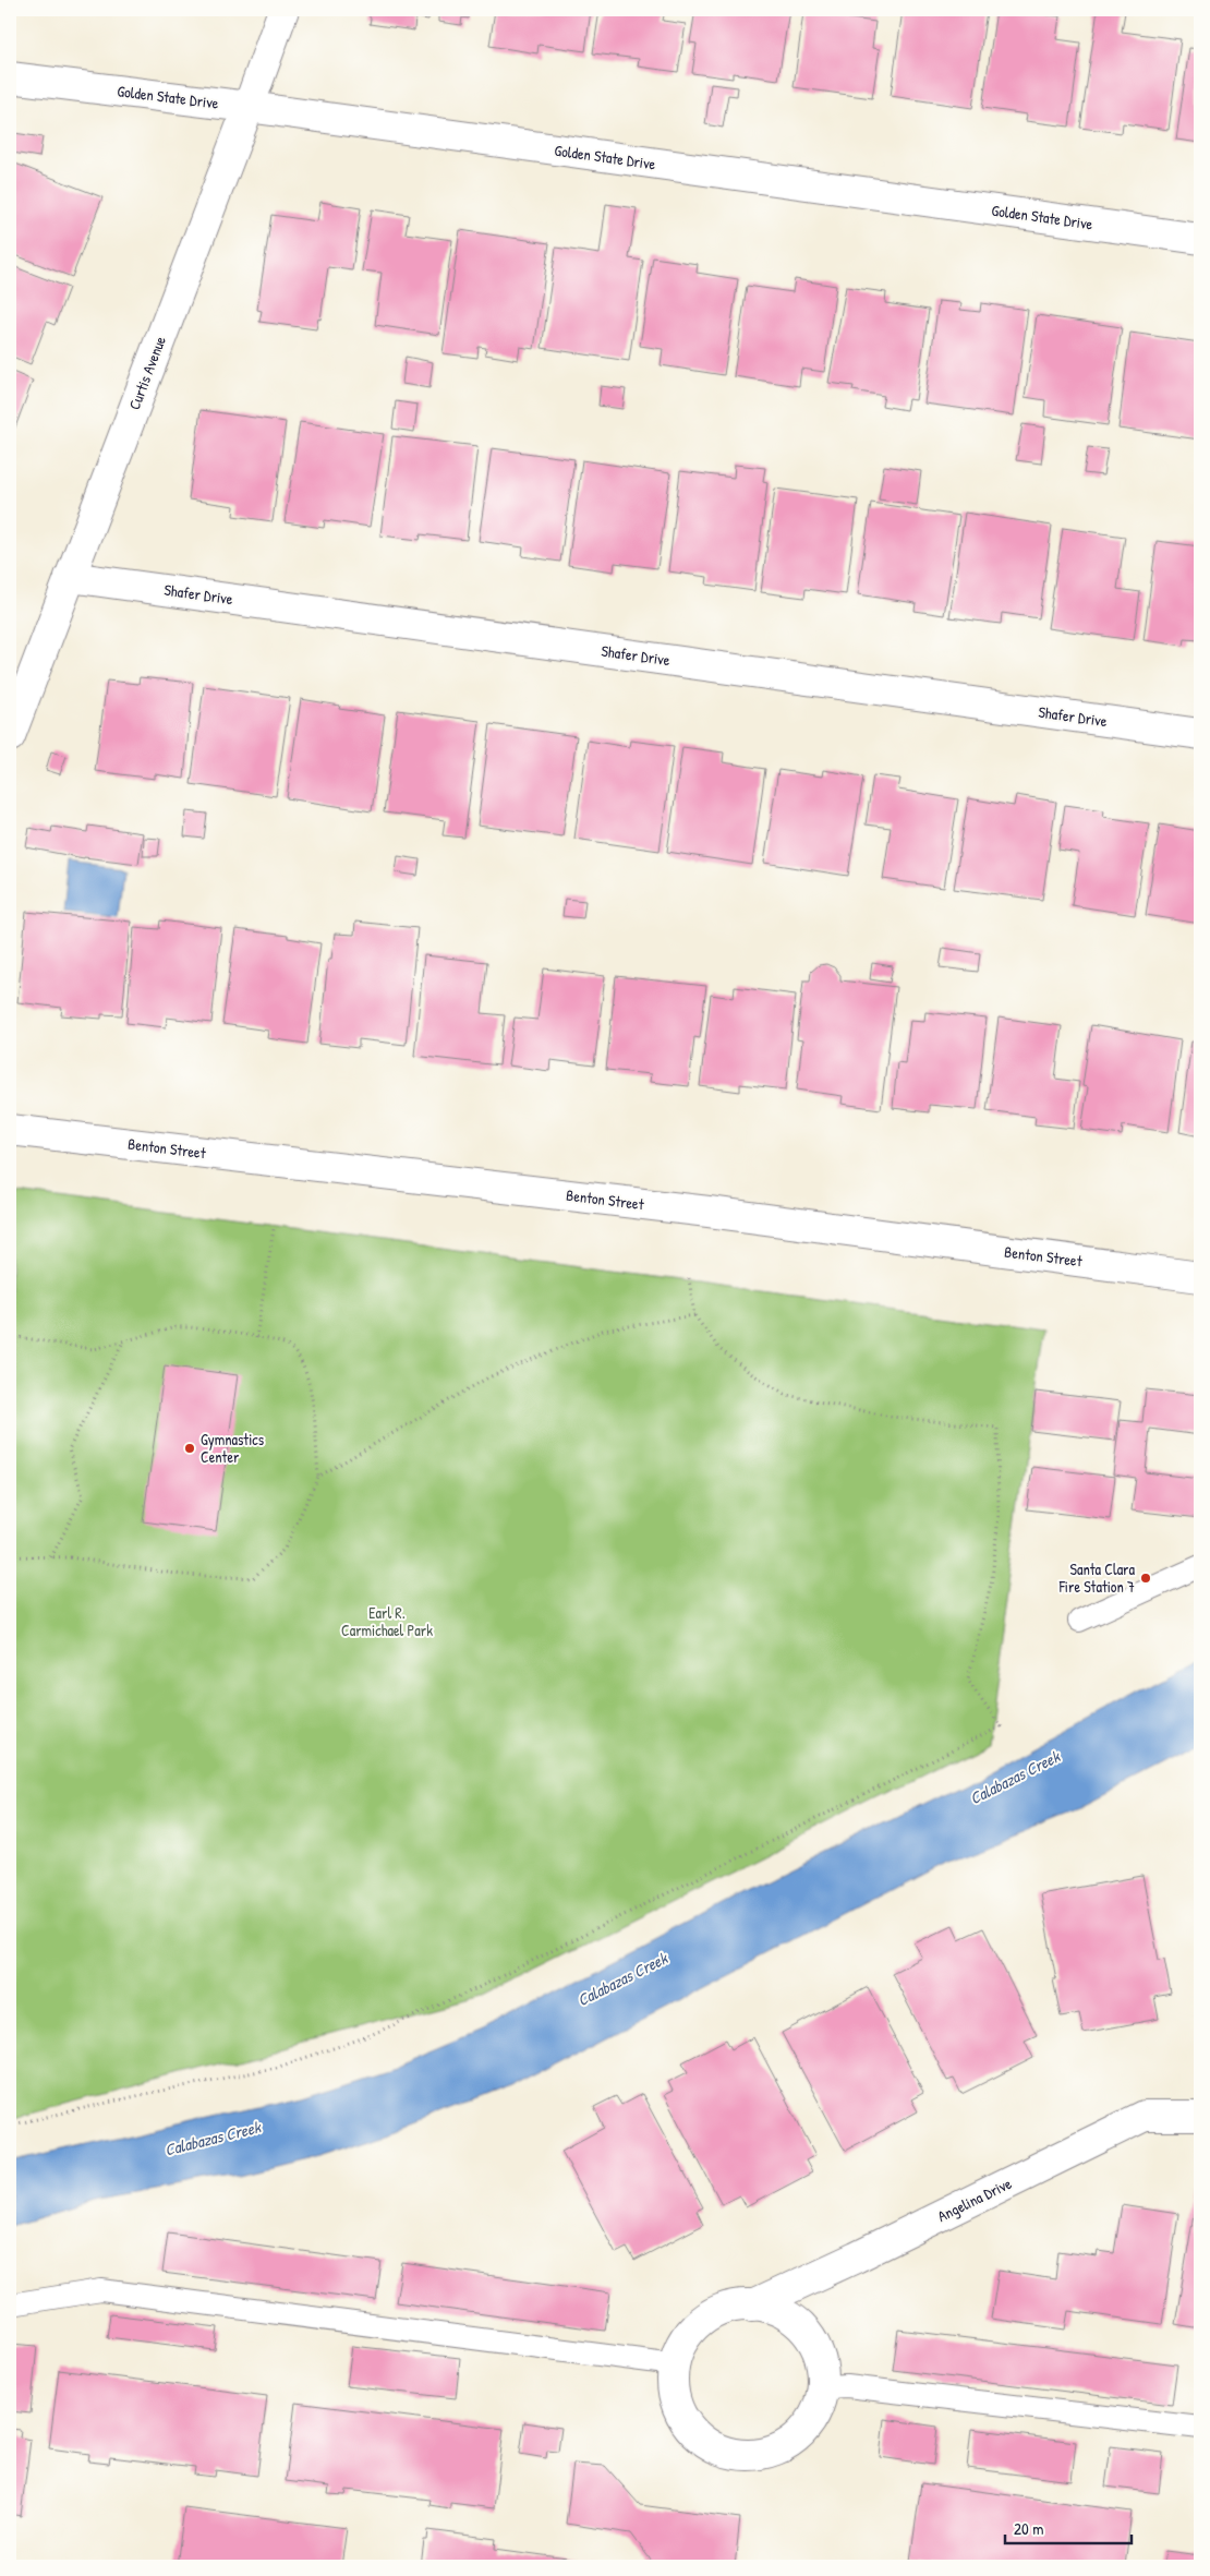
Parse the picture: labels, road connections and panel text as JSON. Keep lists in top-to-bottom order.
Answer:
{
  "streets": {
    "street": [
      "Golden State Drive",
      "Curtis Avenue",
      "Shafer Drive",
      "Benton Street",
      "Angelina Drive"
    ]
  },
  "crossings": [
    ["Golden State Drive", "Curtis Avenue"],
    ["Curtis Avenue", "Shafer Drive"]
  ],
  "water": ["Calabazas Creek"],
  "parks": ["Earl R. Carmichael Park"],
  "places": ["Gymnastics Center", "Santa Clara Fire Station 7"],
  "scale_bar": "20 m"
}
